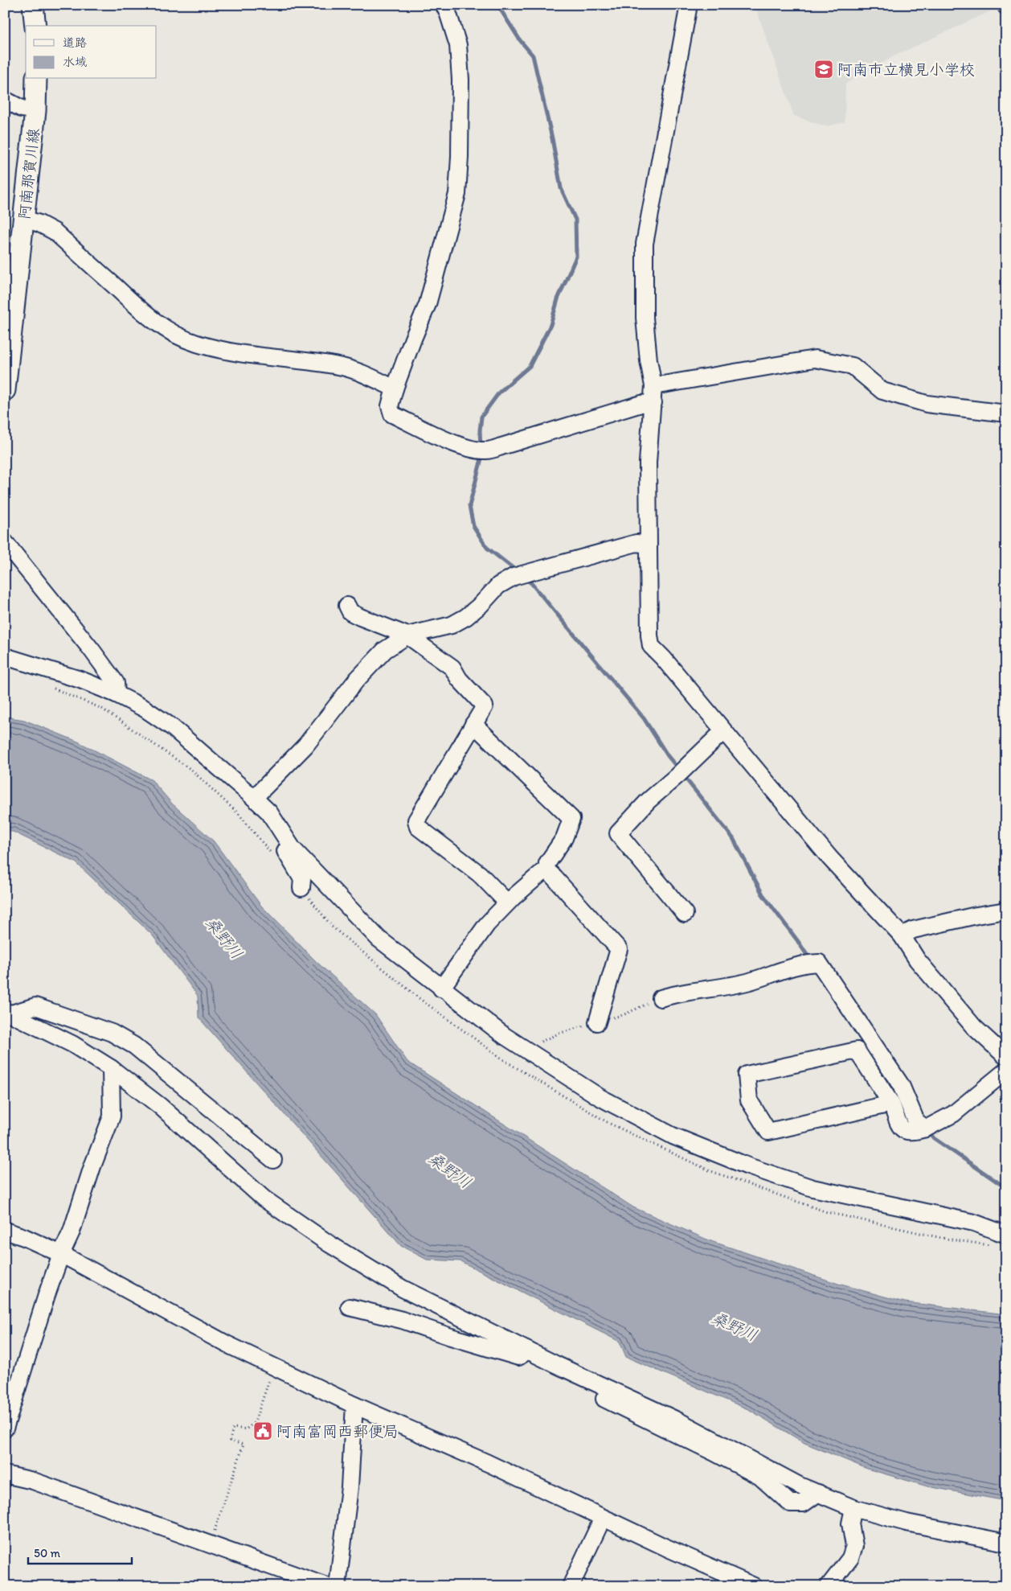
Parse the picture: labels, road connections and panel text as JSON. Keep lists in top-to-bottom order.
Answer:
{
  "streets": {
    "main road": ["阿南那賀川線"]
  },
  "water": ["桑野川"],
  "places": {
    "school or university": ["阿南市立横見小学校"],
    "public building": ["阿南富岡西郵便局"]
  },
  "legend": ["道路", "水域"],
  "scale_bar": "50 m"
}
